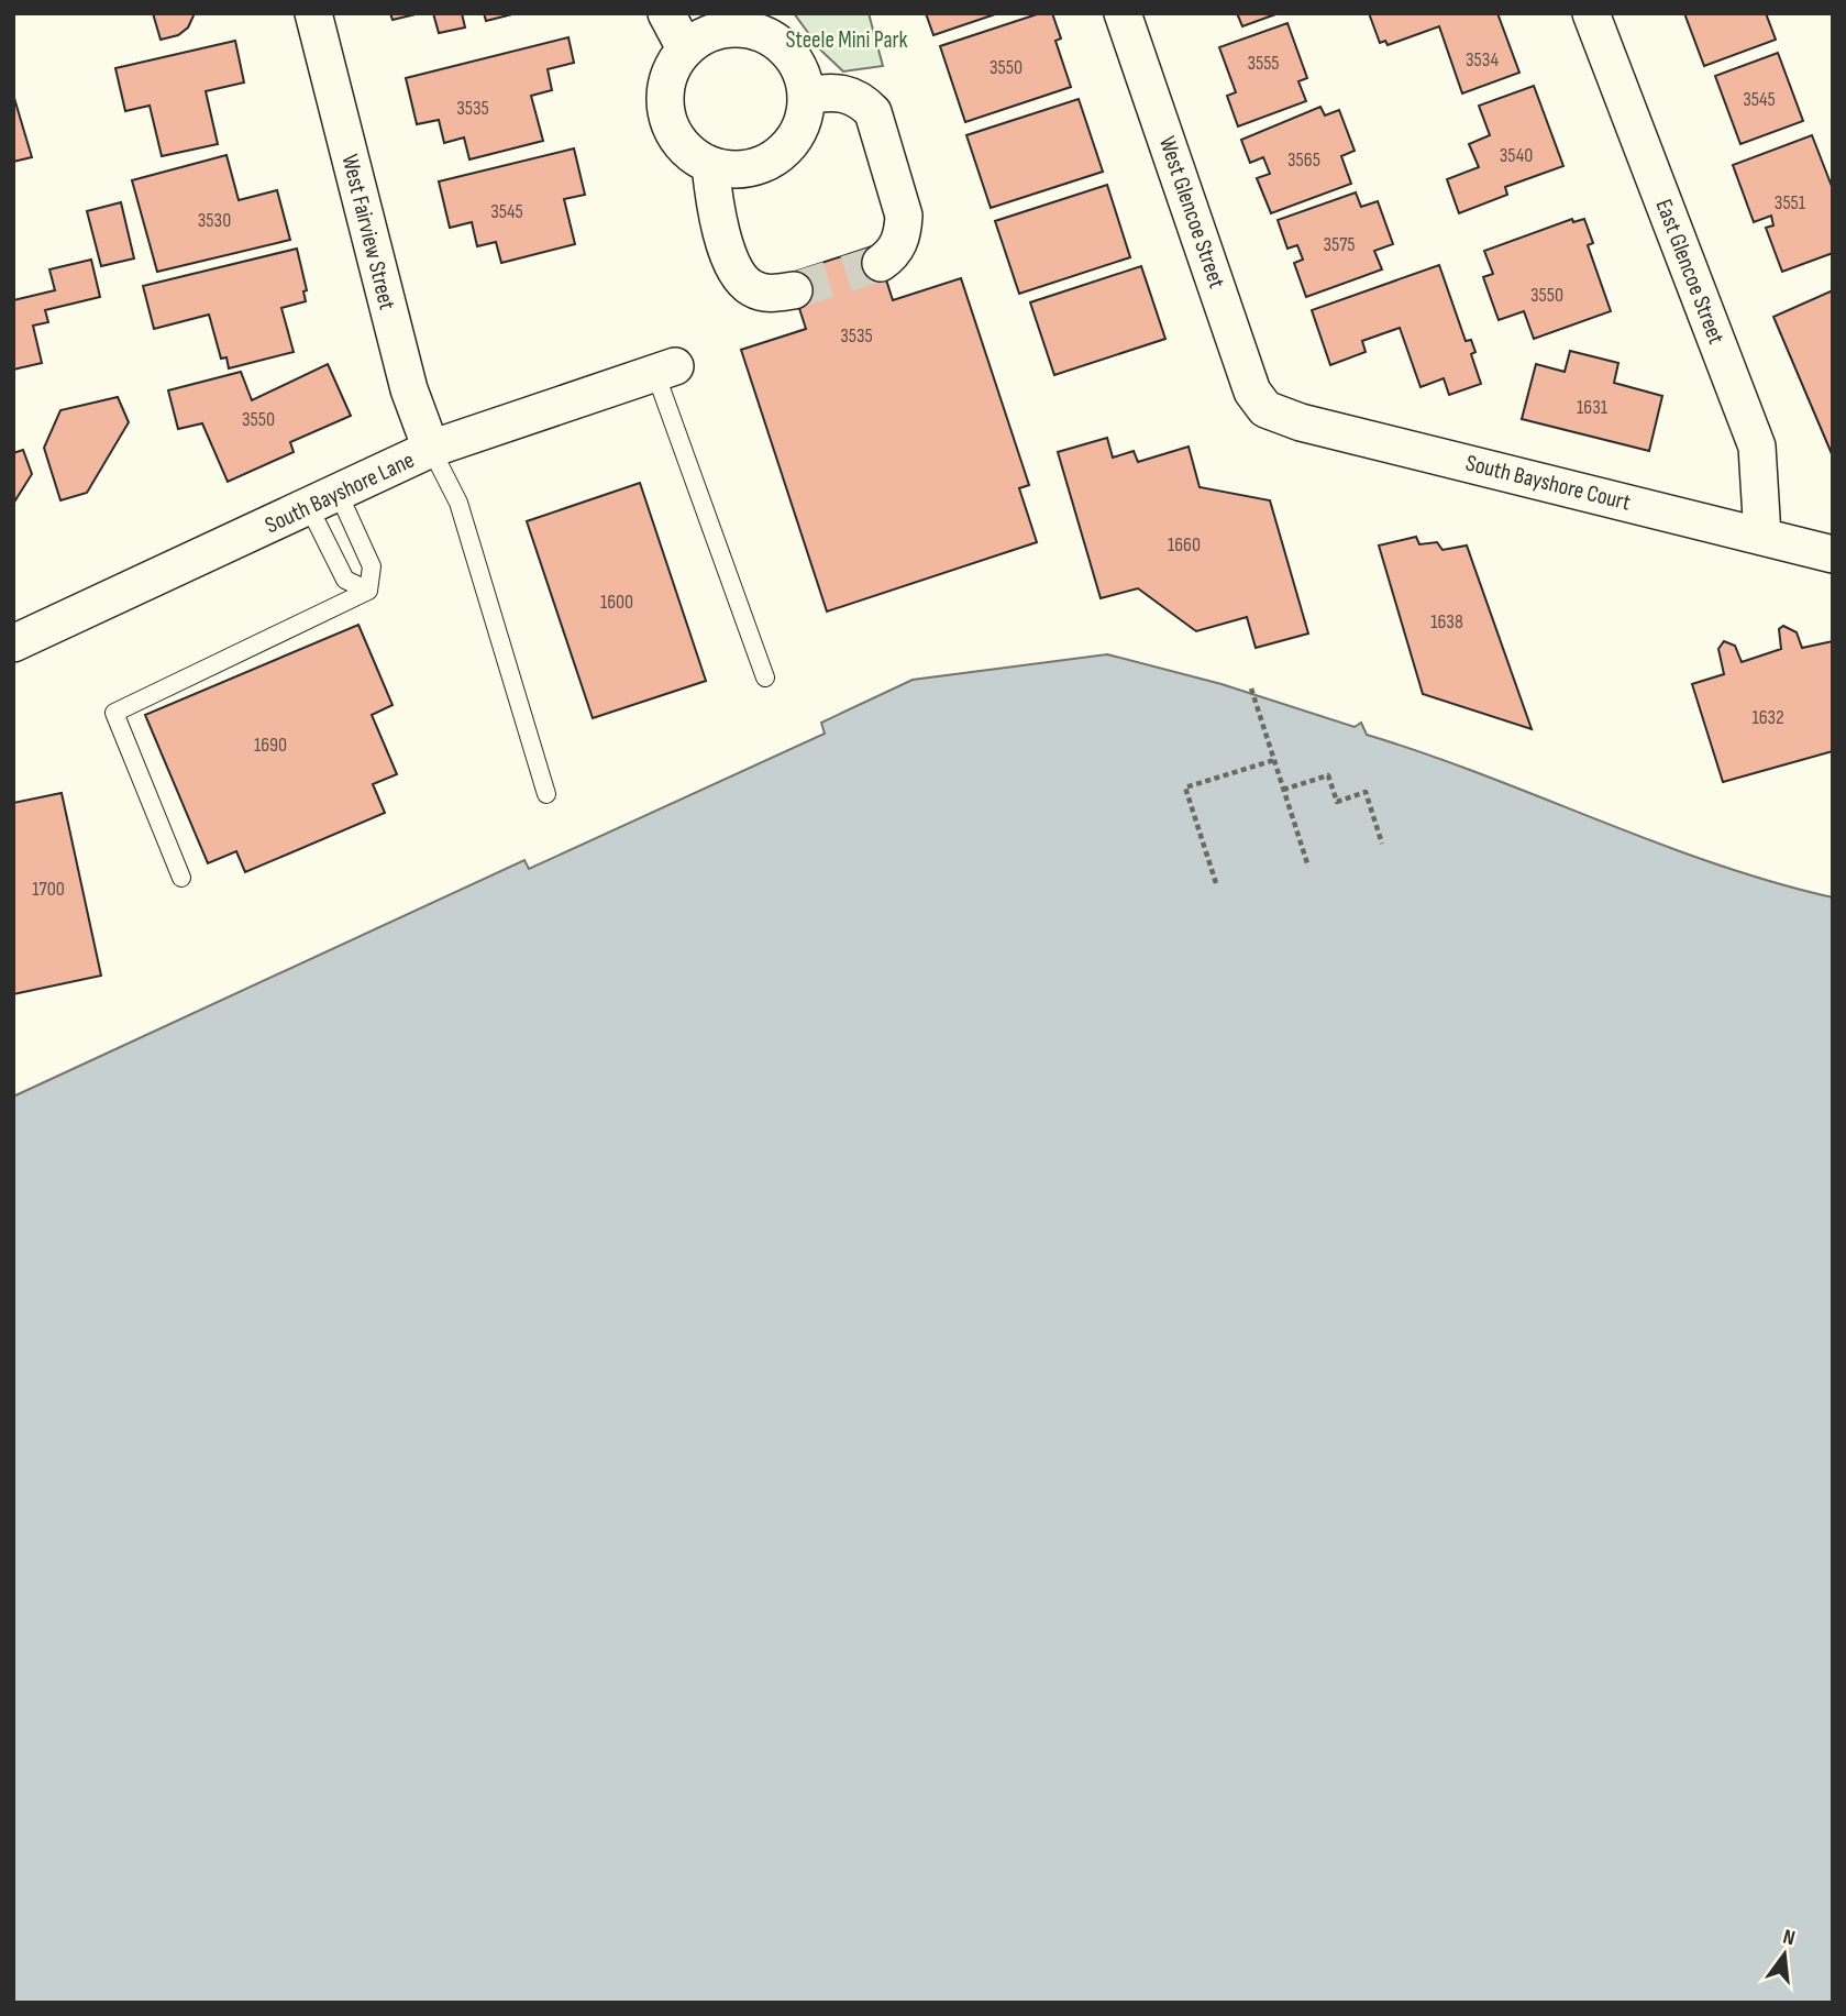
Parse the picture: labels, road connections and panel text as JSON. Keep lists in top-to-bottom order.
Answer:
{
  "streets": {
    "street": [
      "West Glencoe Street",
      "West Fairview Street",
      "East Glencoe Street",
      "South Bayshore Court",
      "South Bayshore Lane"
    ]
  },
  "crossings": [
    ["West Glencoe Street", "South Bayshore Court"],
    ["West Fairview Street", "South Bayshore Lane"],
    ["East Glencoe Street", "South Bayshore Court"]
  ],
  "parks": ["Steele Mini Park"],
  "house_numbers": [
    "3534",
    "3555",
    "3550",
    "3545",
    "3535",
    "3540",
    "3565",
    "3551",
    "3545",
    "3530",
    "3575",
    "3550",
    "3535",
    "1631",
    "3550",
    "1660",
    "1600",
    "1638",
    "1632",
    "1690",
    "1700"
  ],
  "north": "top"
}
